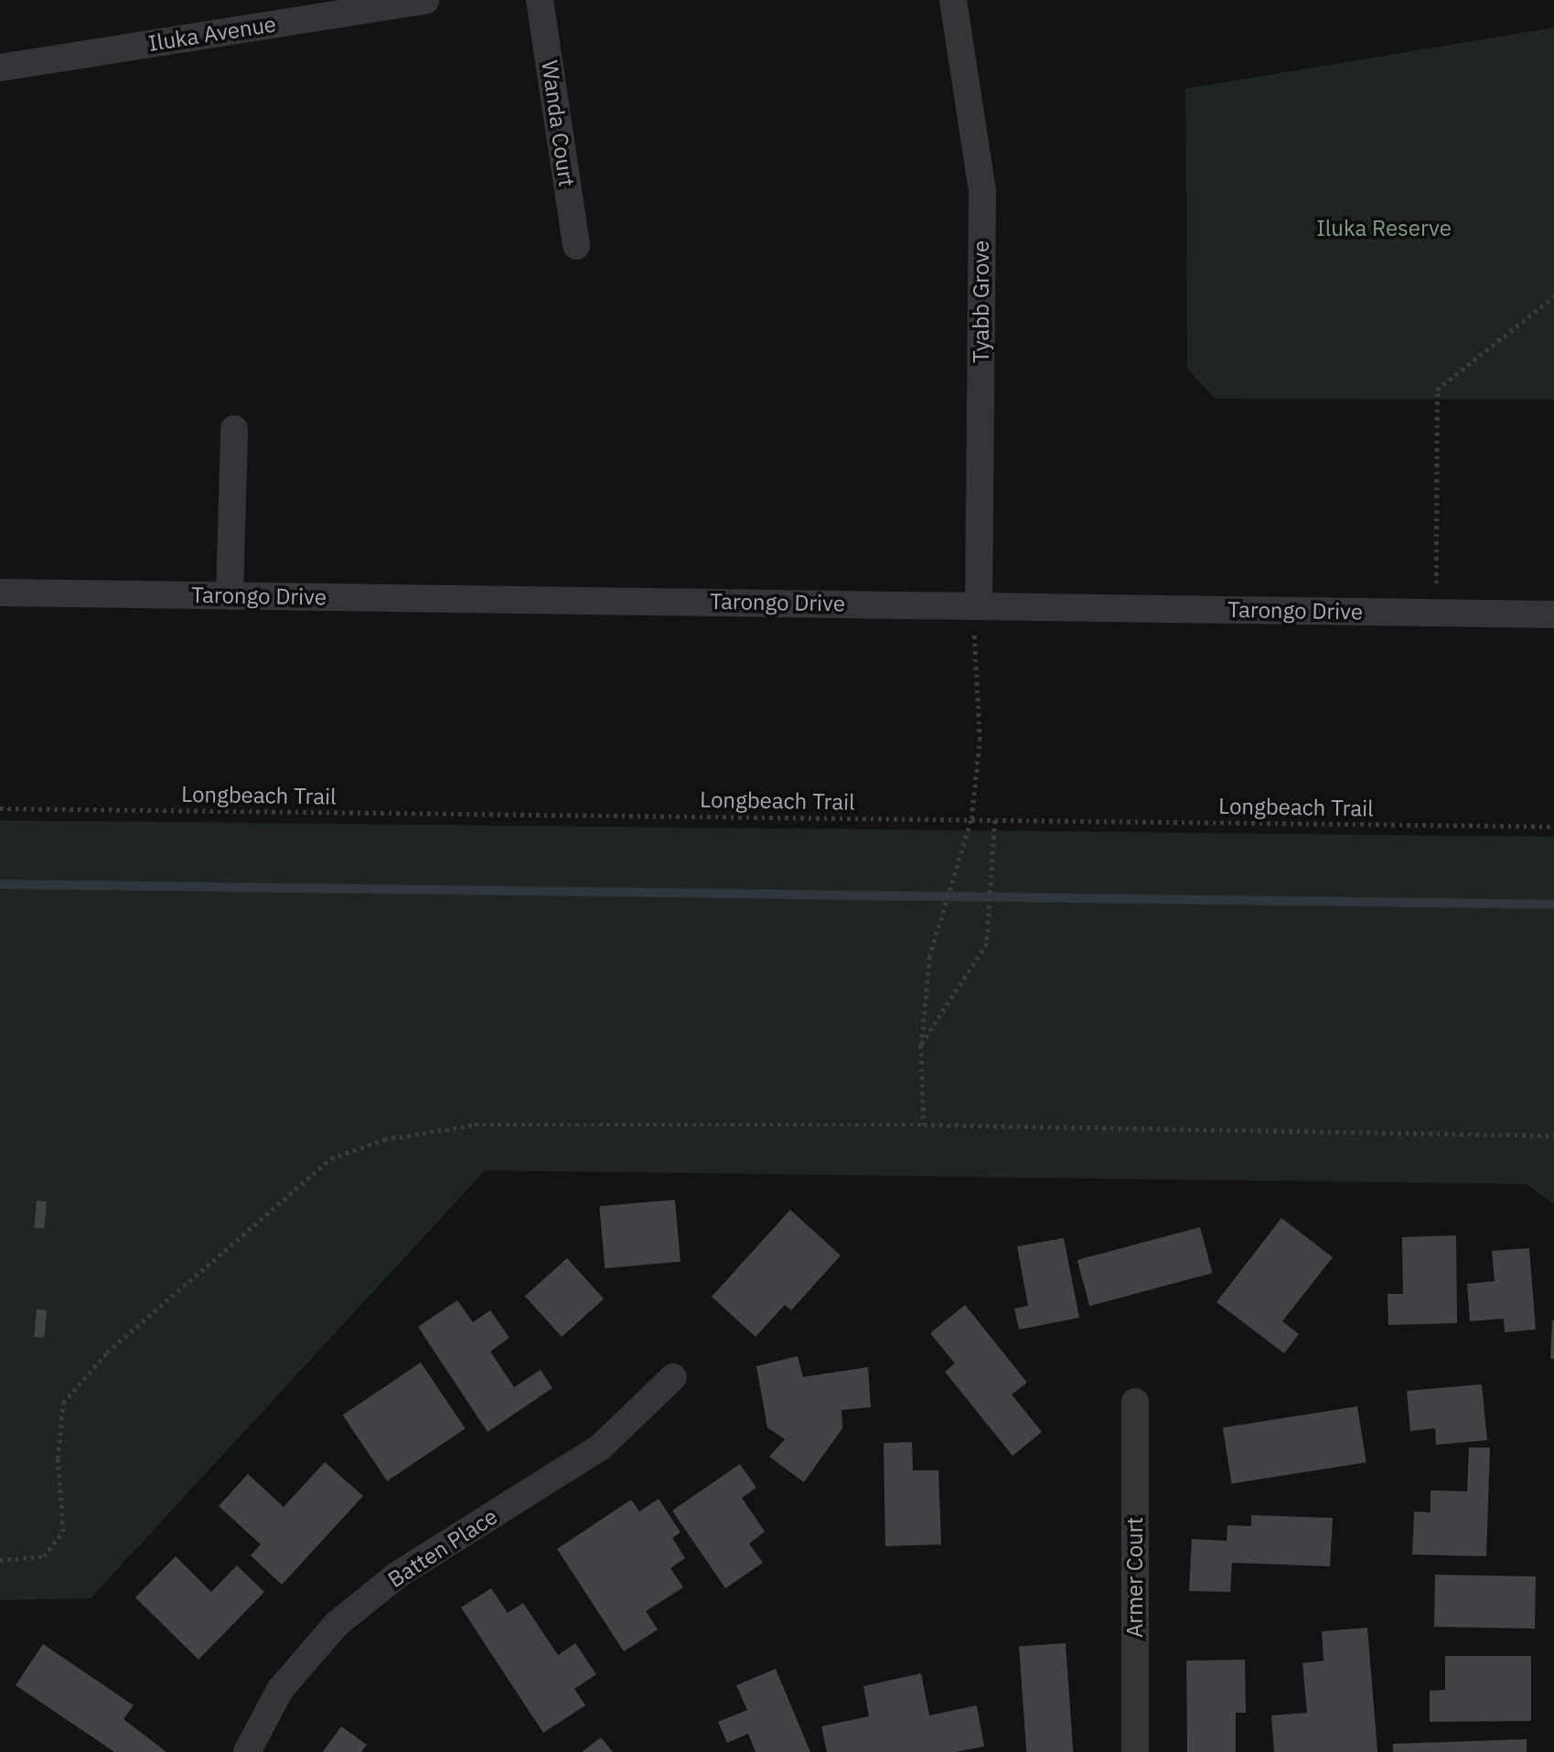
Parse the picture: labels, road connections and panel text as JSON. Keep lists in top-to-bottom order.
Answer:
{
  "streets": {
    "street": [
      "Iluka Avenue",
      "Wanda Court",
      "Tyabb Grove",
      "Tarongo Drive",
      "Batten Place",
      "Armer Court"
    ],
    "path": ["Longbeach Trail"]
  },
  "crossings": [
    ["Tyabb Grove", "Tarongo Drive"]
  ],
  "parks": ["Iluka Reserve"]
}
